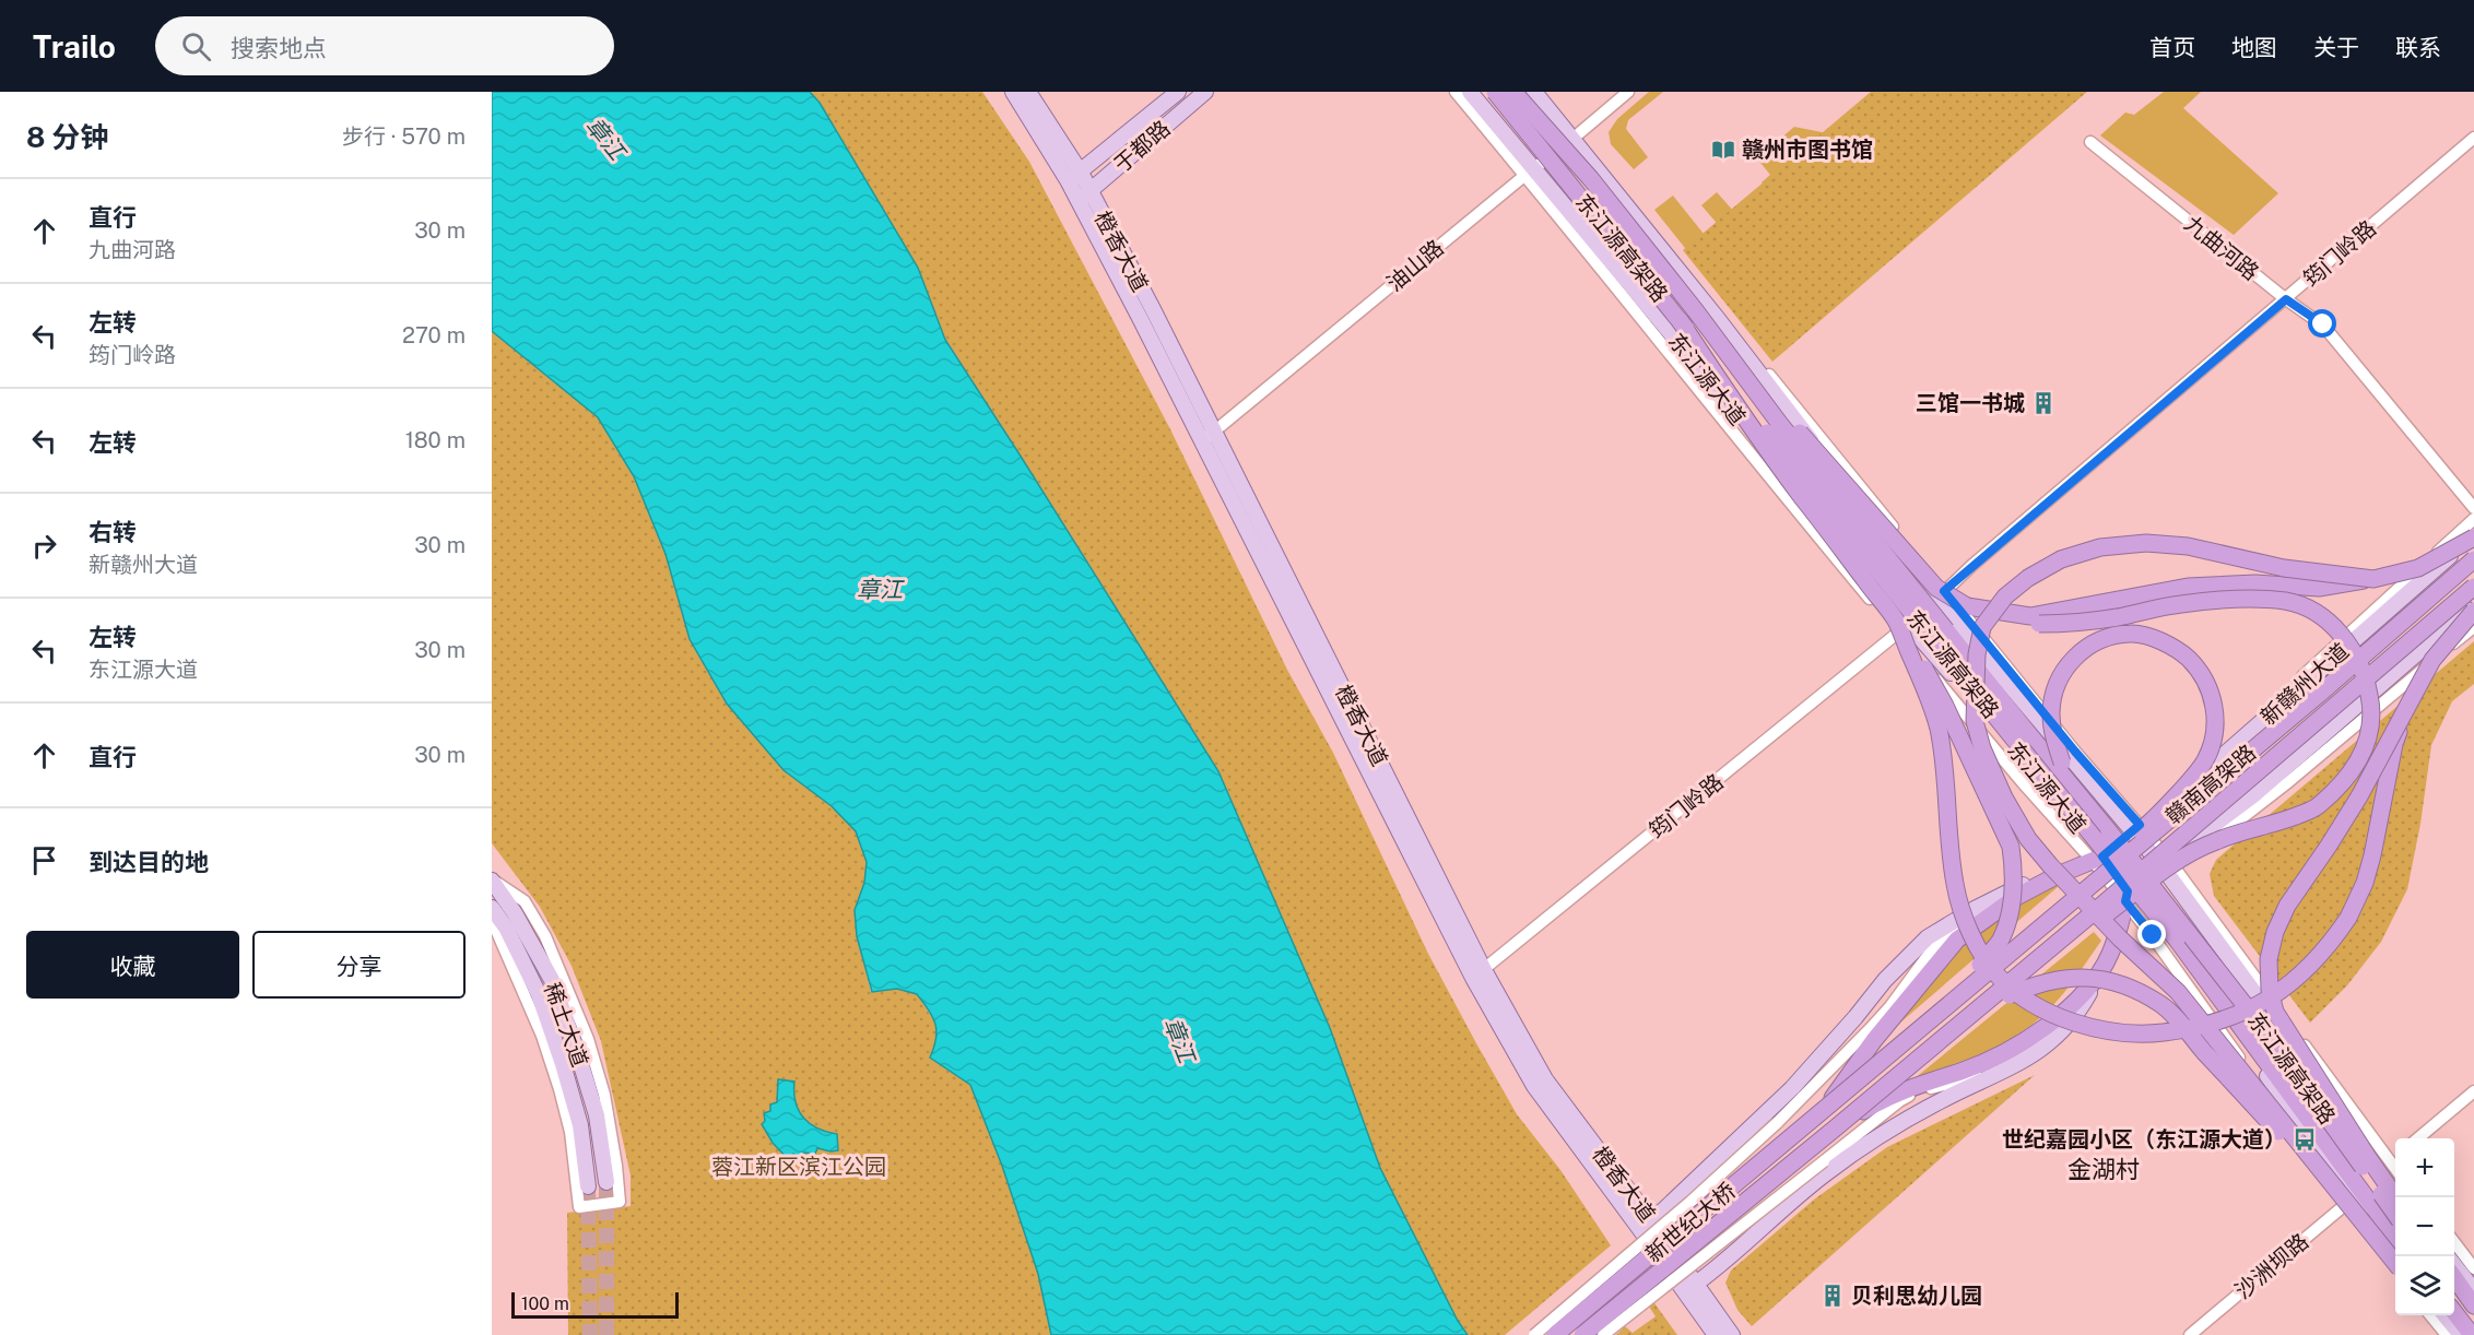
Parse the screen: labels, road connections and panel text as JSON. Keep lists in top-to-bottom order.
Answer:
{
  "streets": {
    "highway": ["东江源高架路", "赣南高架路", "新世纪大桥"],
    "main road": [
      "于都路",
      "橙香大道",
      "东江源大道",
      "新赣州大道",
      "稀土大道"
    ],
    "street": [
      "九曲河路",
      "筠门岭路",
      "油山路",
      "沙洲坝路"
    ]
  },
  "crossings": [
    ["于都路", "橙香大道"],
    ["九曲河路", "筠门岭路"],
    ["橙香大道", "筠门岭路"],
    ["橙香大道", "油山路"],
    ["筠门岭路", "东江源大道"],
    ["油山路", "东江源大道"],
    ["东江源大道", "新赣州大道"],
    ["东江源大道", "沙洲坝路"],
    ["赣南高架路", "新世纪大桥"]
  ],
  "districts": ["金湖村"],
  "water": ["章江"],
  "parks": ["蓉江新区滨江公园"],
  "places": {
    "library": ["赣州市图书馆"],
    "building": ["三馆一书城", "贝利思幼儿园"],
    "bus stop": ["世纪嘉园小区（东江源大道）"]
  },
  "scale_bar": "100 m",
  "page": {
    "header": "Trailo",
    "search": "搜索地点",
    "nav": [
      "首页",
      "地图",
      "关于",
      "联系"
    ],
    "heading": ["8 分钟", "步行 · 570 m"],
    "list": [
      ["直行", "九曲河路", "30 m"],
      ["左转", "筠门岭路", "270 m"],
      ["左转", "180 m"],
      ["右转", "新赣州大道", "30 m"],
      ["左转", "东江源大道", "30 m"],
      ["直行", "30 m"],
      "到达目的地"
    ],
    "buttons": ["收藏", "分享"],
    "map_buttons": ["+", "−"],
    "scale": "100 m"
  }
}
